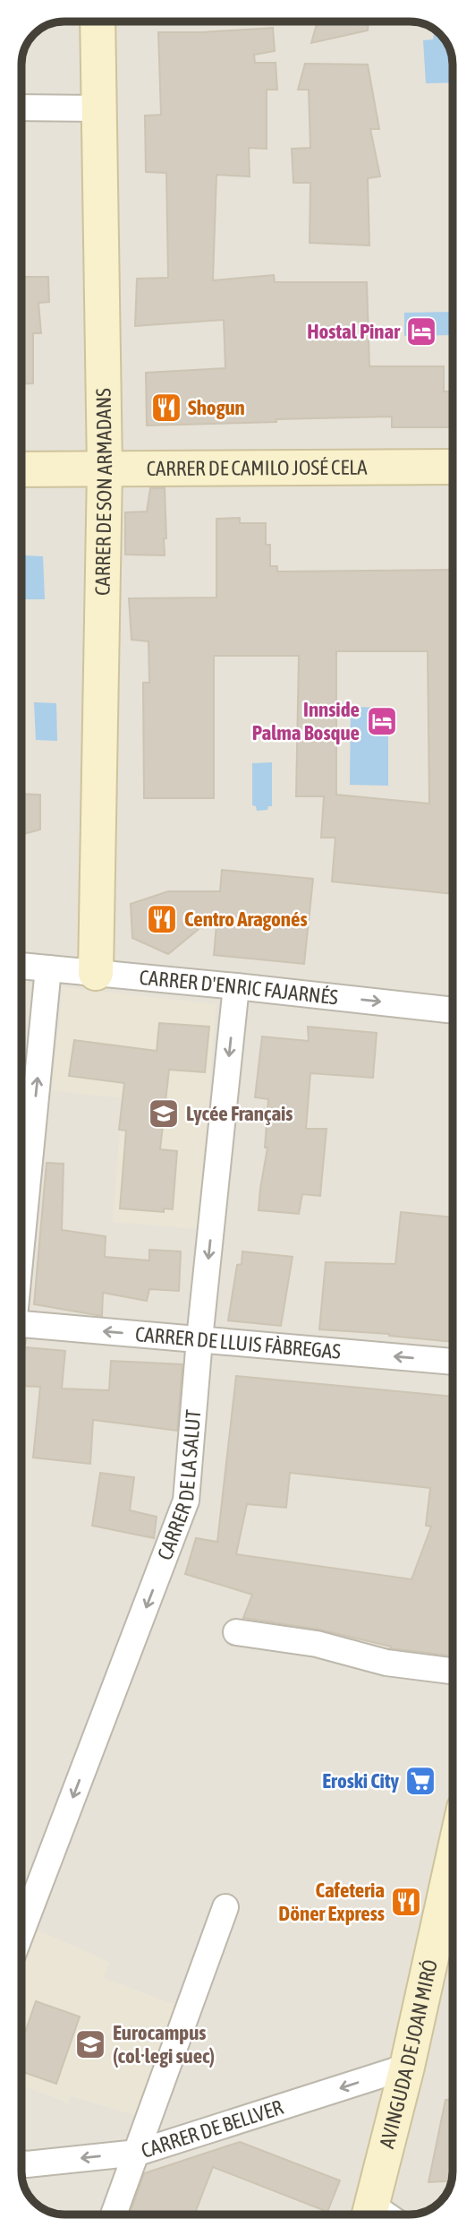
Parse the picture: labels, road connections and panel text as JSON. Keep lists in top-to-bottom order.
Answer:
{
  "streets": {
    "street": [
      "CARRER DE CAMILO JOSÉ CELA",
      "CARRER DE SON ARMADANS",
      "CARRER D'ENRIC FAJARNÉS",
      "CARRER DE LLUIS FÀBREGAS",
      "CARRER DE LA SALUT",
      "AVINGUDA DE JOAN MIRÓ",
      "CARRER DE BELLVER"
    ]
  },
  "crossings": [
    ["CARRER DE CAMILO JOSÉ CELA", "CARRER DE SON ARMADANS"],
    ["CARRER DE SON ARMADANS", "CARRER D'ENRIC FAJARNÉS"],
    ["CARRER D'ENRIC FAJARNÉS", "CARRER DE LA SALUT"],
    ["CARRER DE LLUIS FÀBREGAS", "CARRER DE LA SALUT"],
    ["AVINGUDA DE JOAN MIRÓ", "CARRER DE BELLVER"]
  ],
  "one_way": ["CARRER D'ENRIC FAJARNÉS", "CARRER DE LLUIS FÀBREGAS", "CARRER DE BELLVER"],
  "places": {
    "hotel": ["Hostal Pinar", "Innside Palma Bosque"],
    "restaurant": ["Shogun", "Centro Aragonés", "Cafeteria Döner Express"],
    "school or university": ["Lycée Français", "Eurocampus (col·legi suec)"],
    "supermarket": ["Eroski City"]
  }
}
